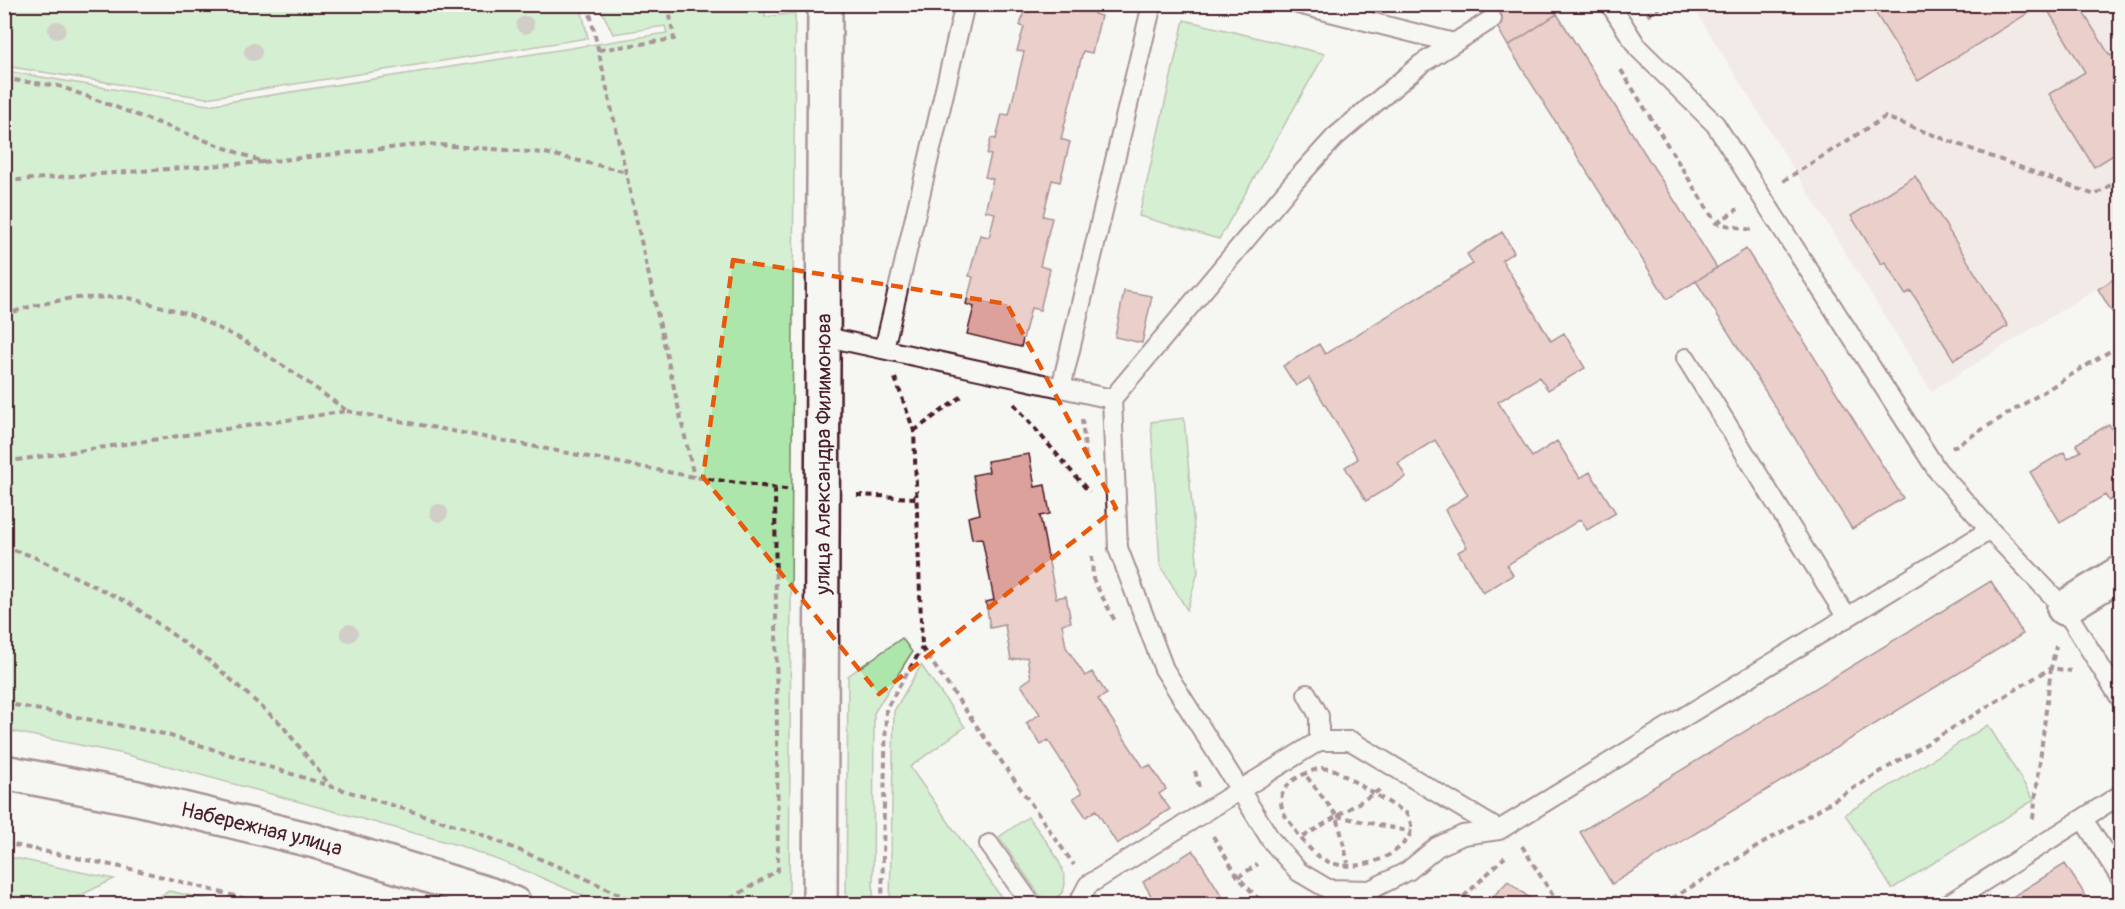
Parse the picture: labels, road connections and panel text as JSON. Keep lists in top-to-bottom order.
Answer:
{
  "streets": {
    "main road": ["улица Александра Филимонова", "Набережная улица"]
  }
}
